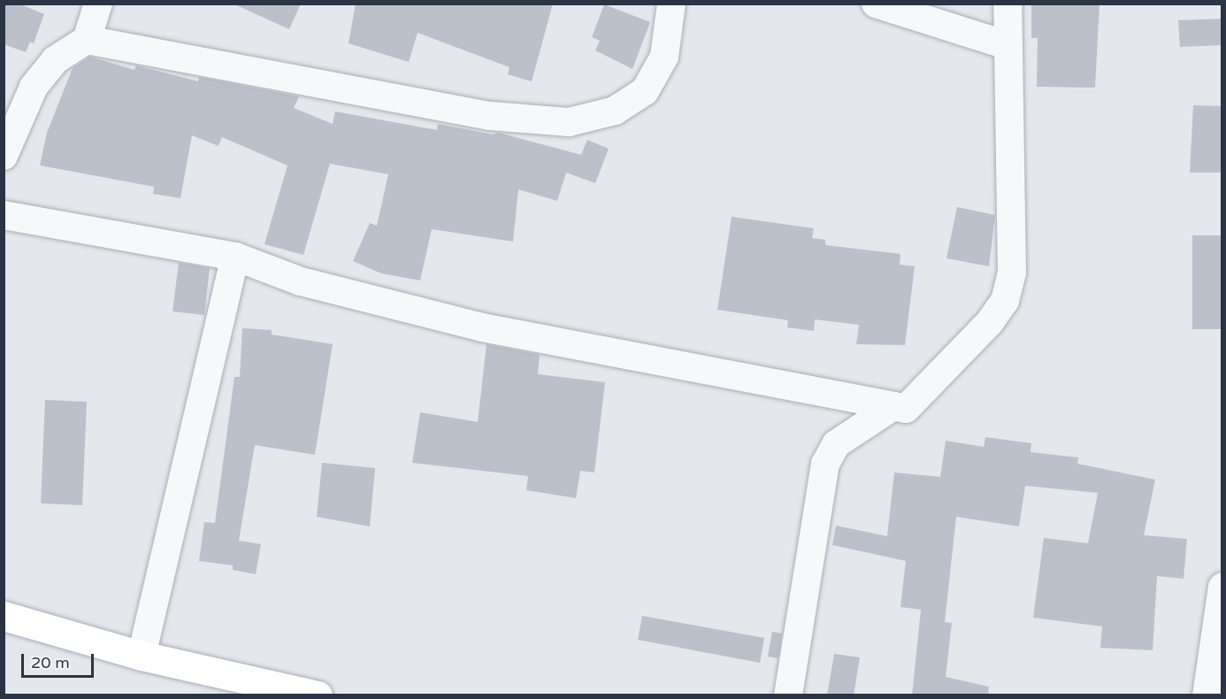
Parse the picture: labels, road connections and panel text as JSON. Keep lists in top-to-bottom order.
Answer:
{
  "scale_bar": "20 m"
}
